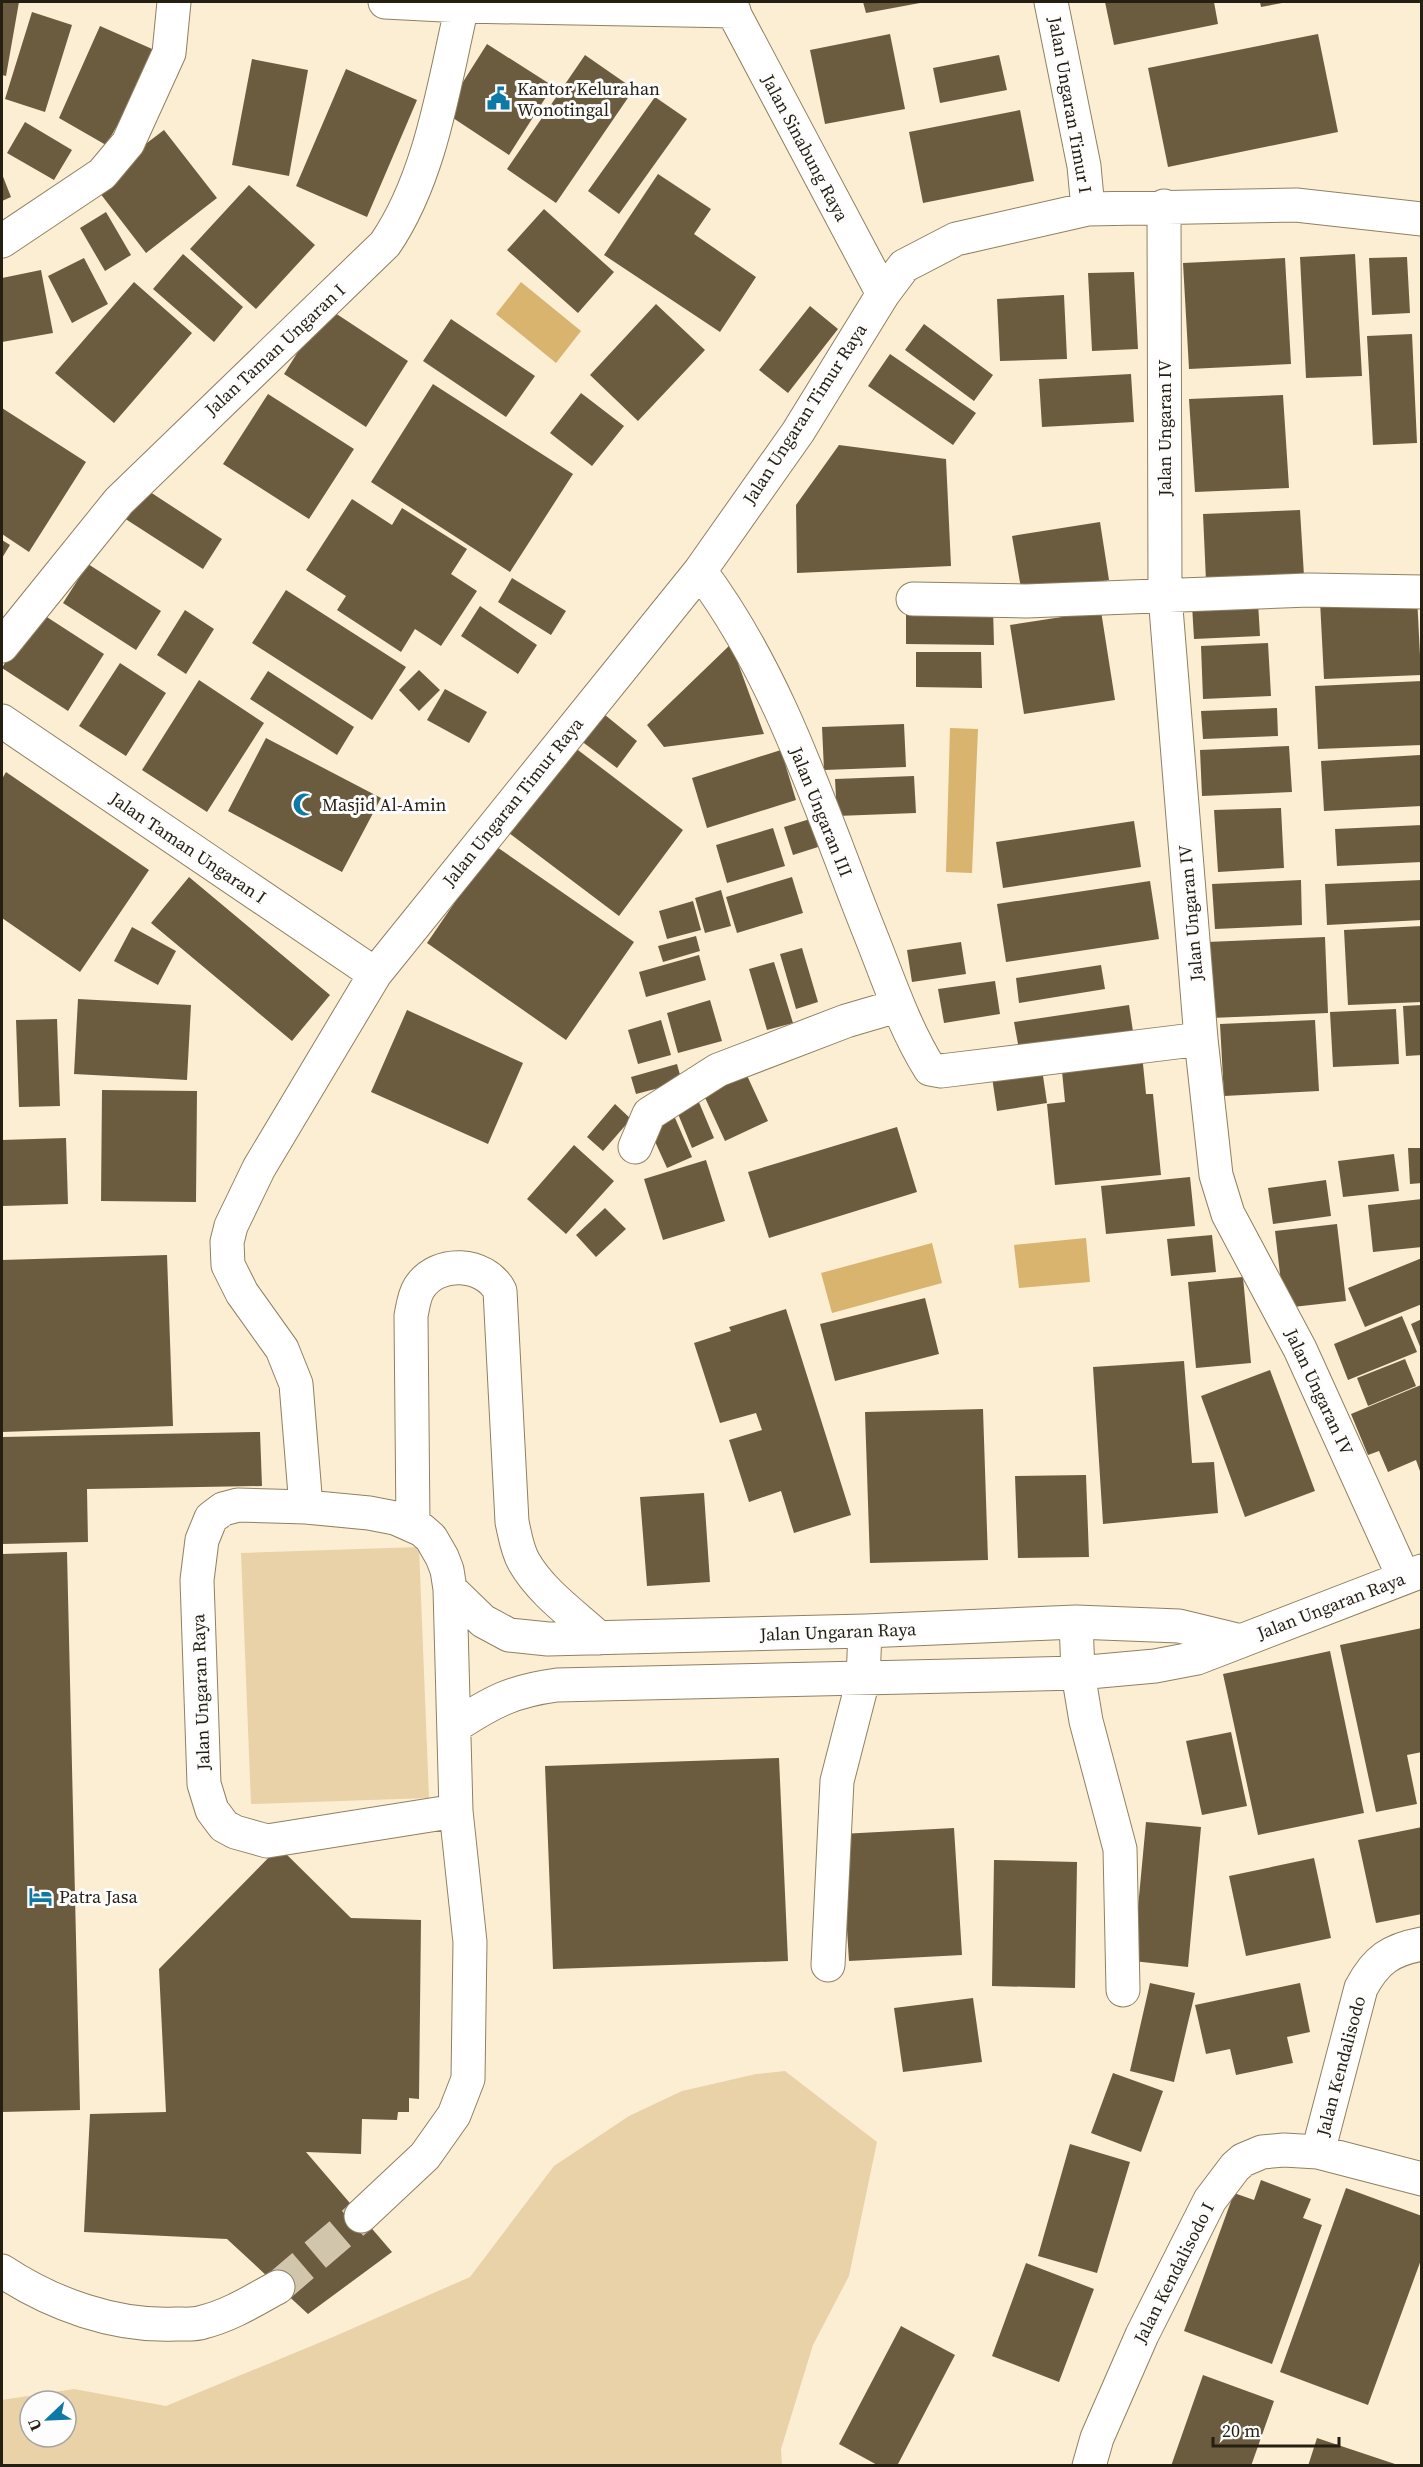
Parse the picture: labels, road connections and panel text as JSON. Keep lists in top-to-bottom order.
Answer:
{
  "streets": {
    "street": [
      "Jalan Ungaran Timur I",
      "Jalan Sinabung Raya",
      "Jalan Taman Ungaran I",
      "Jalan Ungaran Timur Raya",
      "Jalan Ungaran IV",
      "Jalan Ungaran III",
      "Jalan Ungaran Raya",
      "Jalan Kendalisodo",
      "Jalan Kendalisodo I"
    ]
  },
  "crossings": [
    ["Jalan Ungaran Timur I", "Jalan Ungaran Timur Raya"],
    ["Jalan Sinabung Raya", "Jalan Ungaran Timur Raya"],
    ["Jalan Taman Ungaran I", "Jalan Ungaran Timur Raya"],
    ["Jalan Ungaran Timur Raya", "Jalan Ungaran IV"],
    ["Jalan Ungaran Timur Raya", "Jalan Ungaran III"],
    ["Jalan Ungaran Timur Raya", "Jalan Ungaran Raya"],
    ["Jalan Ungaran IV", "Jalan Ungaran III"],
    ["Jalan Ungaran IV", "Jalan Ungaran Raya"],
    ["Jalan Kendalisodo", "Jalan Kendalisodo I"]
  ],
  "places": {
    "public building": ["Kantor Kelurahan Wonotingal"],
    "mosque": ["Masjid Al-Amin"],
    "hotel": ["Patra Jasa"]
  },
  "scale_bar": "20 m",
  "north": "bottom left"
}
